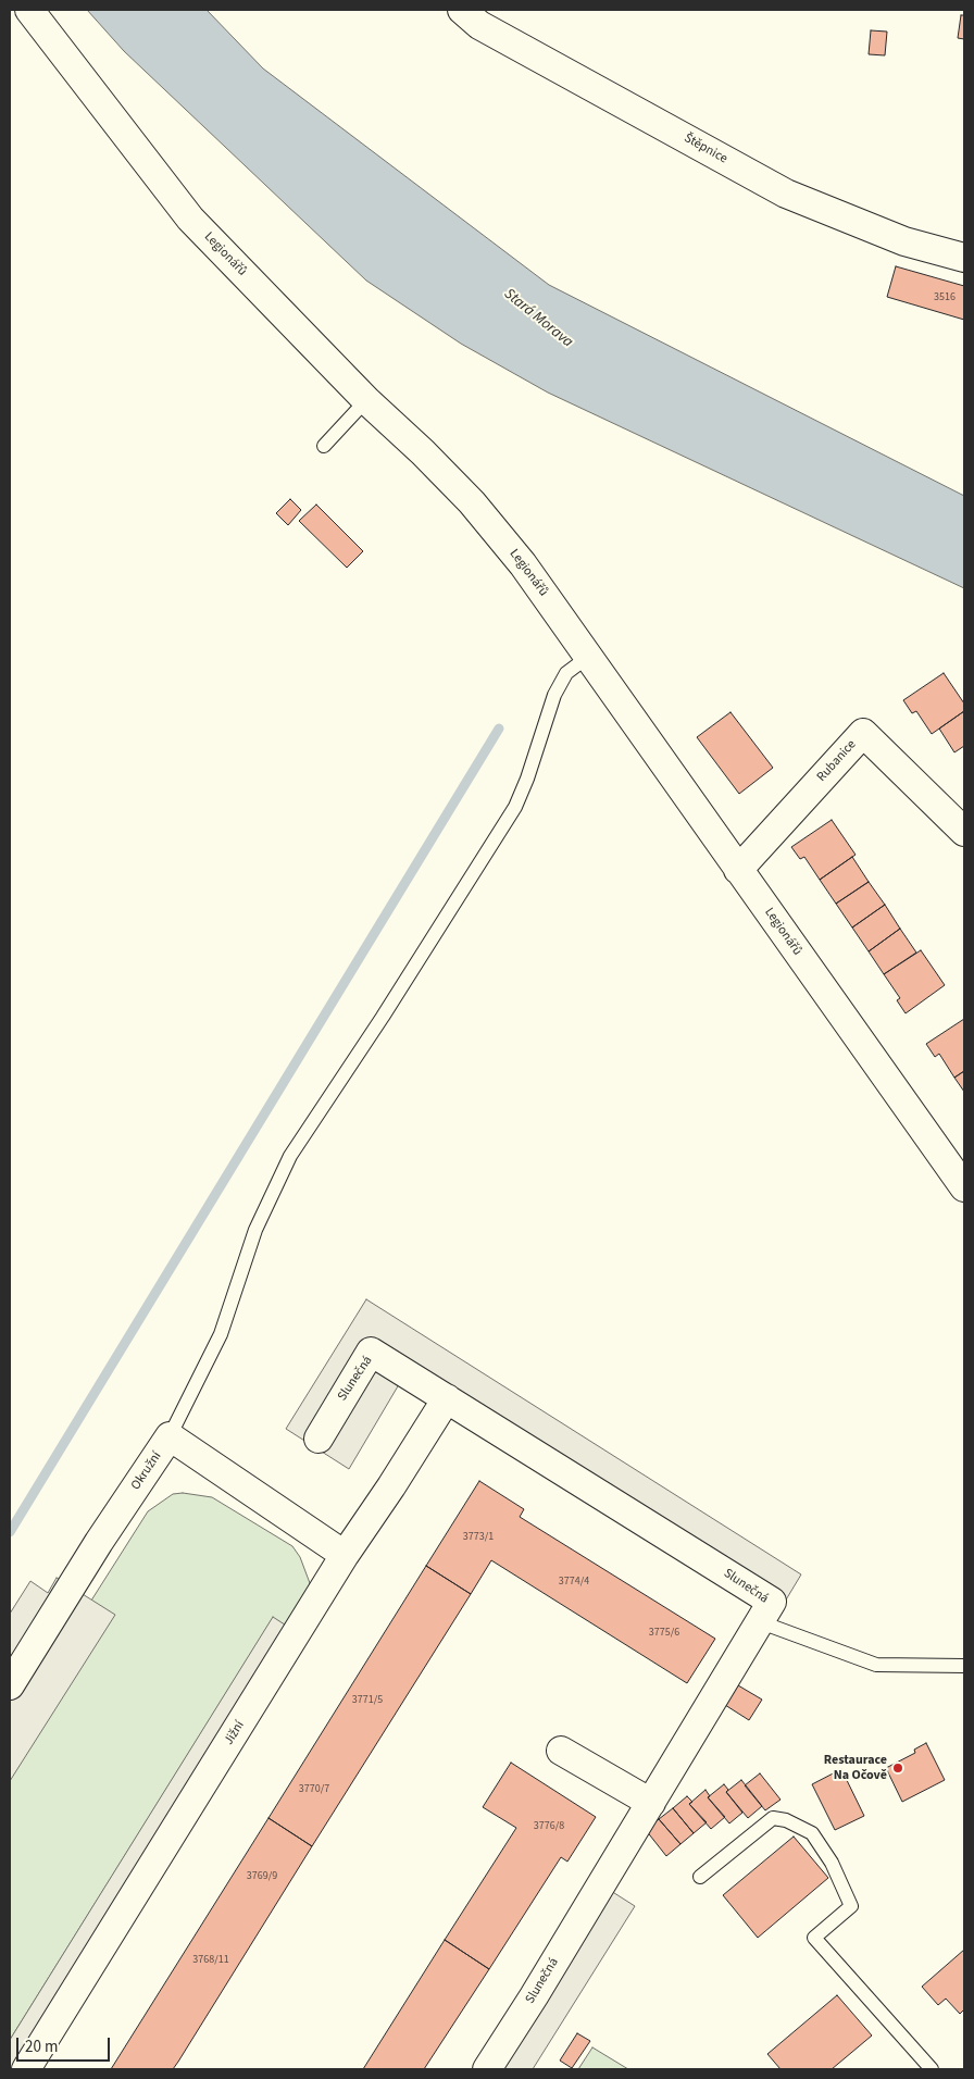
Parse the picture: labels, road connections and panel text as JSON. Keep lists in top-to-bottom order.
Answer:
{
  "streets": {
    "street": [
      "Štěpnice",
      "Legionářů",
      "Rubanice",
      "Slunečná",
      "Okružní",
      "Jižní"
    ]
  },
  "crossings": [
    ["Legionářů", "Rubanice"],
    ["Slunečná", "Jižní"]
  ],
  "water": ["Stará Morava"],
  "places": ["Restaurace Na Očově"],
  "house_numbers": [
    "3516",
    "3773/1",
    "3774/4",
    "3775/6",
    "3771/5",
    "3770/7",
    "3776/8",
    "3769/9",
    "3768/11"
  ],
  "scale_bar": "20 m"
}
